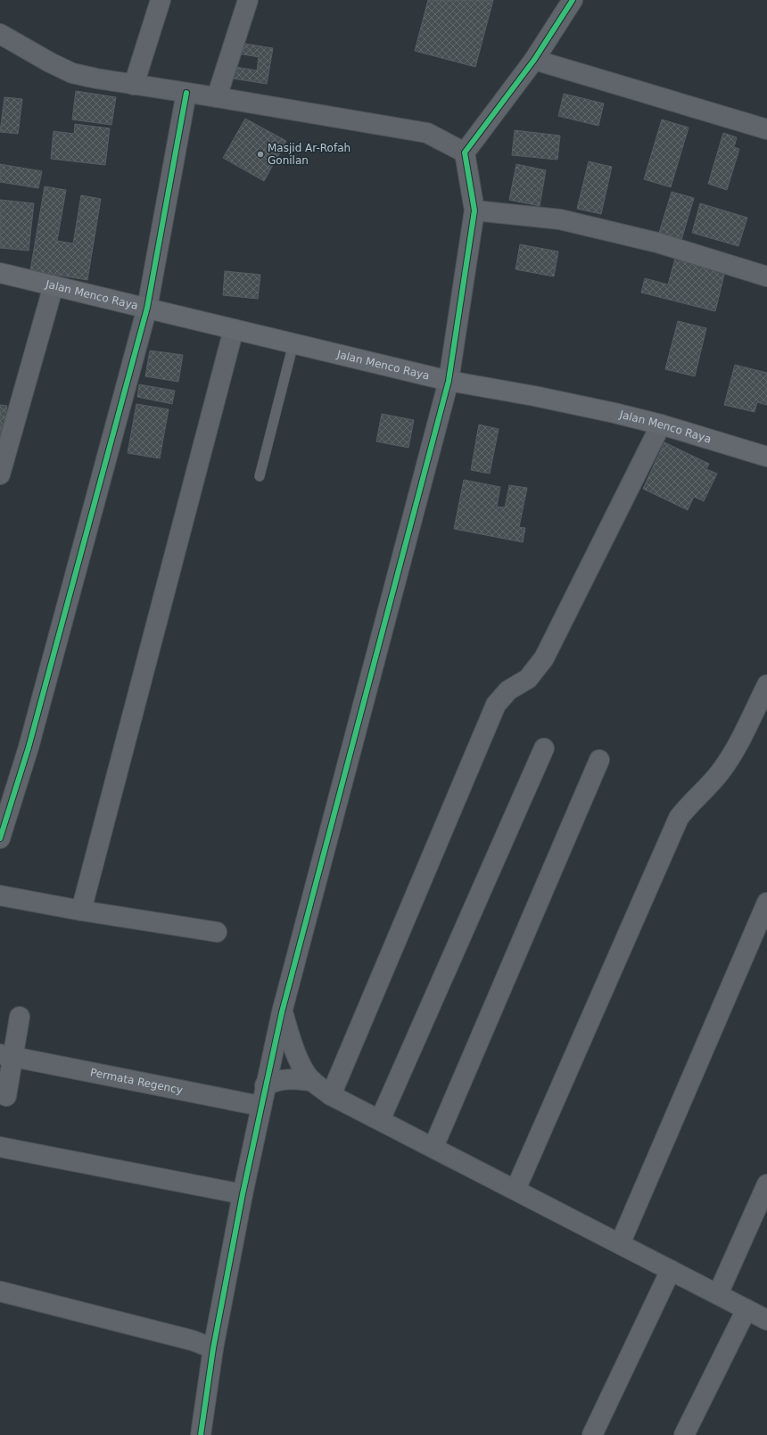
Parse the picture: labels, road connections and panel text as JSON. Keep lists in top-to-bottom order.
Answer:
{
  "streets": {
    "street": ["Jalan Menco Raya", "Permata Regency"]
  },
  "places": ["Masjid Ar-Rofah Gonilan"]
}
